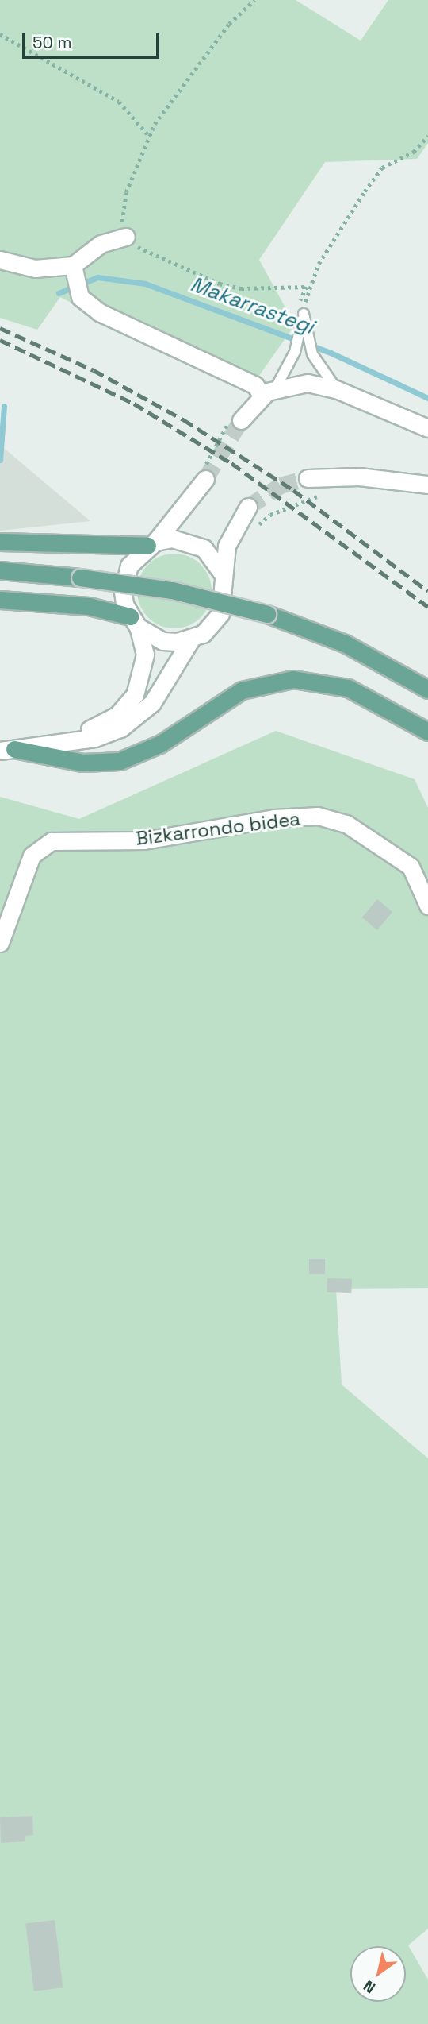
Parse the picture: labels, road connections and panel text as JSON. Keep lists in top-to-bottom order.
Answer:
{
  "streets": {
    "street": ["Bizkarrondo bidea"]
  },
  "water": ["Makarrastegi"],
  "scale_bar": "50 m",
  "north": "bottom left"
}
